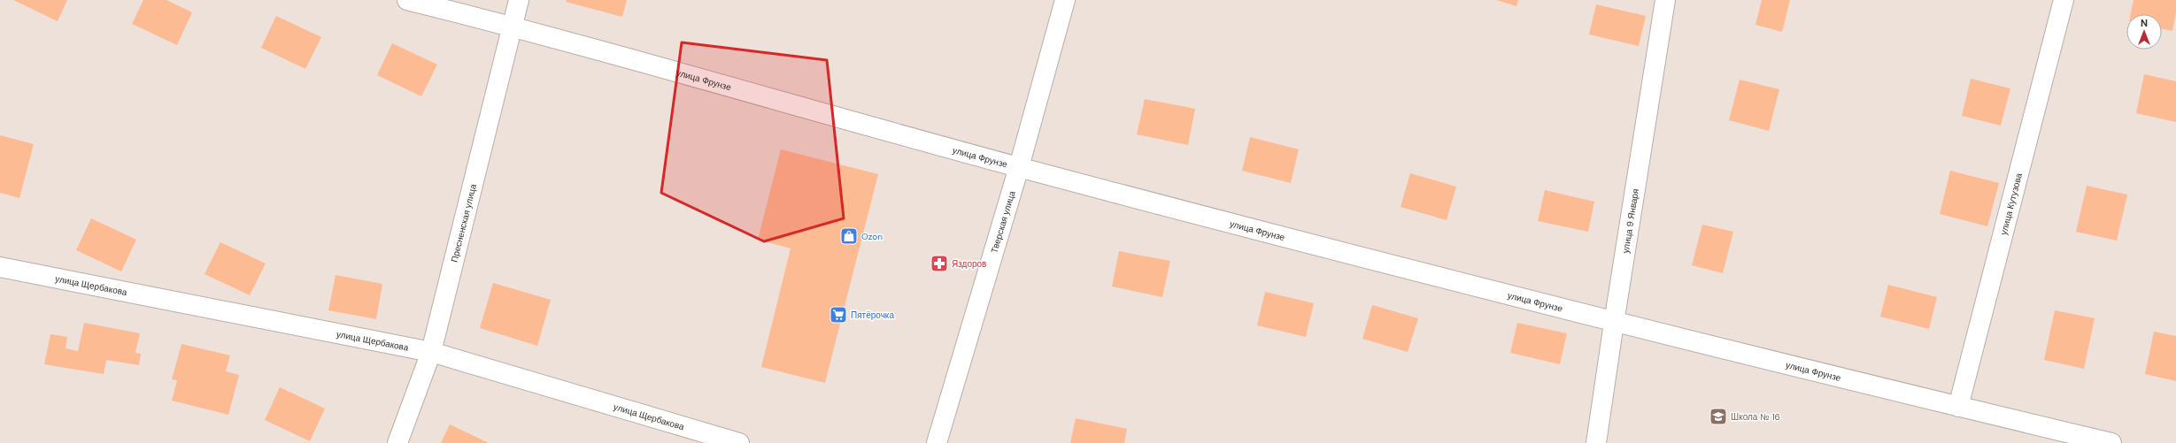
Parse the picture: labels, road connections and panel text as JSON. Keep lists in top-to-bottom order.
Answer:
{
  "streets": {
    "street": [
      "улица Фрунзе",
      "улица Кутузова",
      "улица 9 Января",
      "Тверская улица",
      "Пресненская улица",
      "улица Щербакова"
    ]
  },
  "crossings": [
    ["улица Фрунзе", "улица Кутузова"],
    ["улица Фрунзе", "улица 9 Января"],
    ["улица Фрунзе", "Тверская улица"],
    ["улица Фрунзе", "Пресненская улица"],
    ["Пресненская улица", "улица Щербакова"]
  ],
  "places": {
    "shop": ["Ozon"],
    "pharmacy": ["Яздоров"],
    "supermarket": ["Пятёрочка"],
    "school or university": ["Школа № 16"]
  },
  "north": "top"
}
